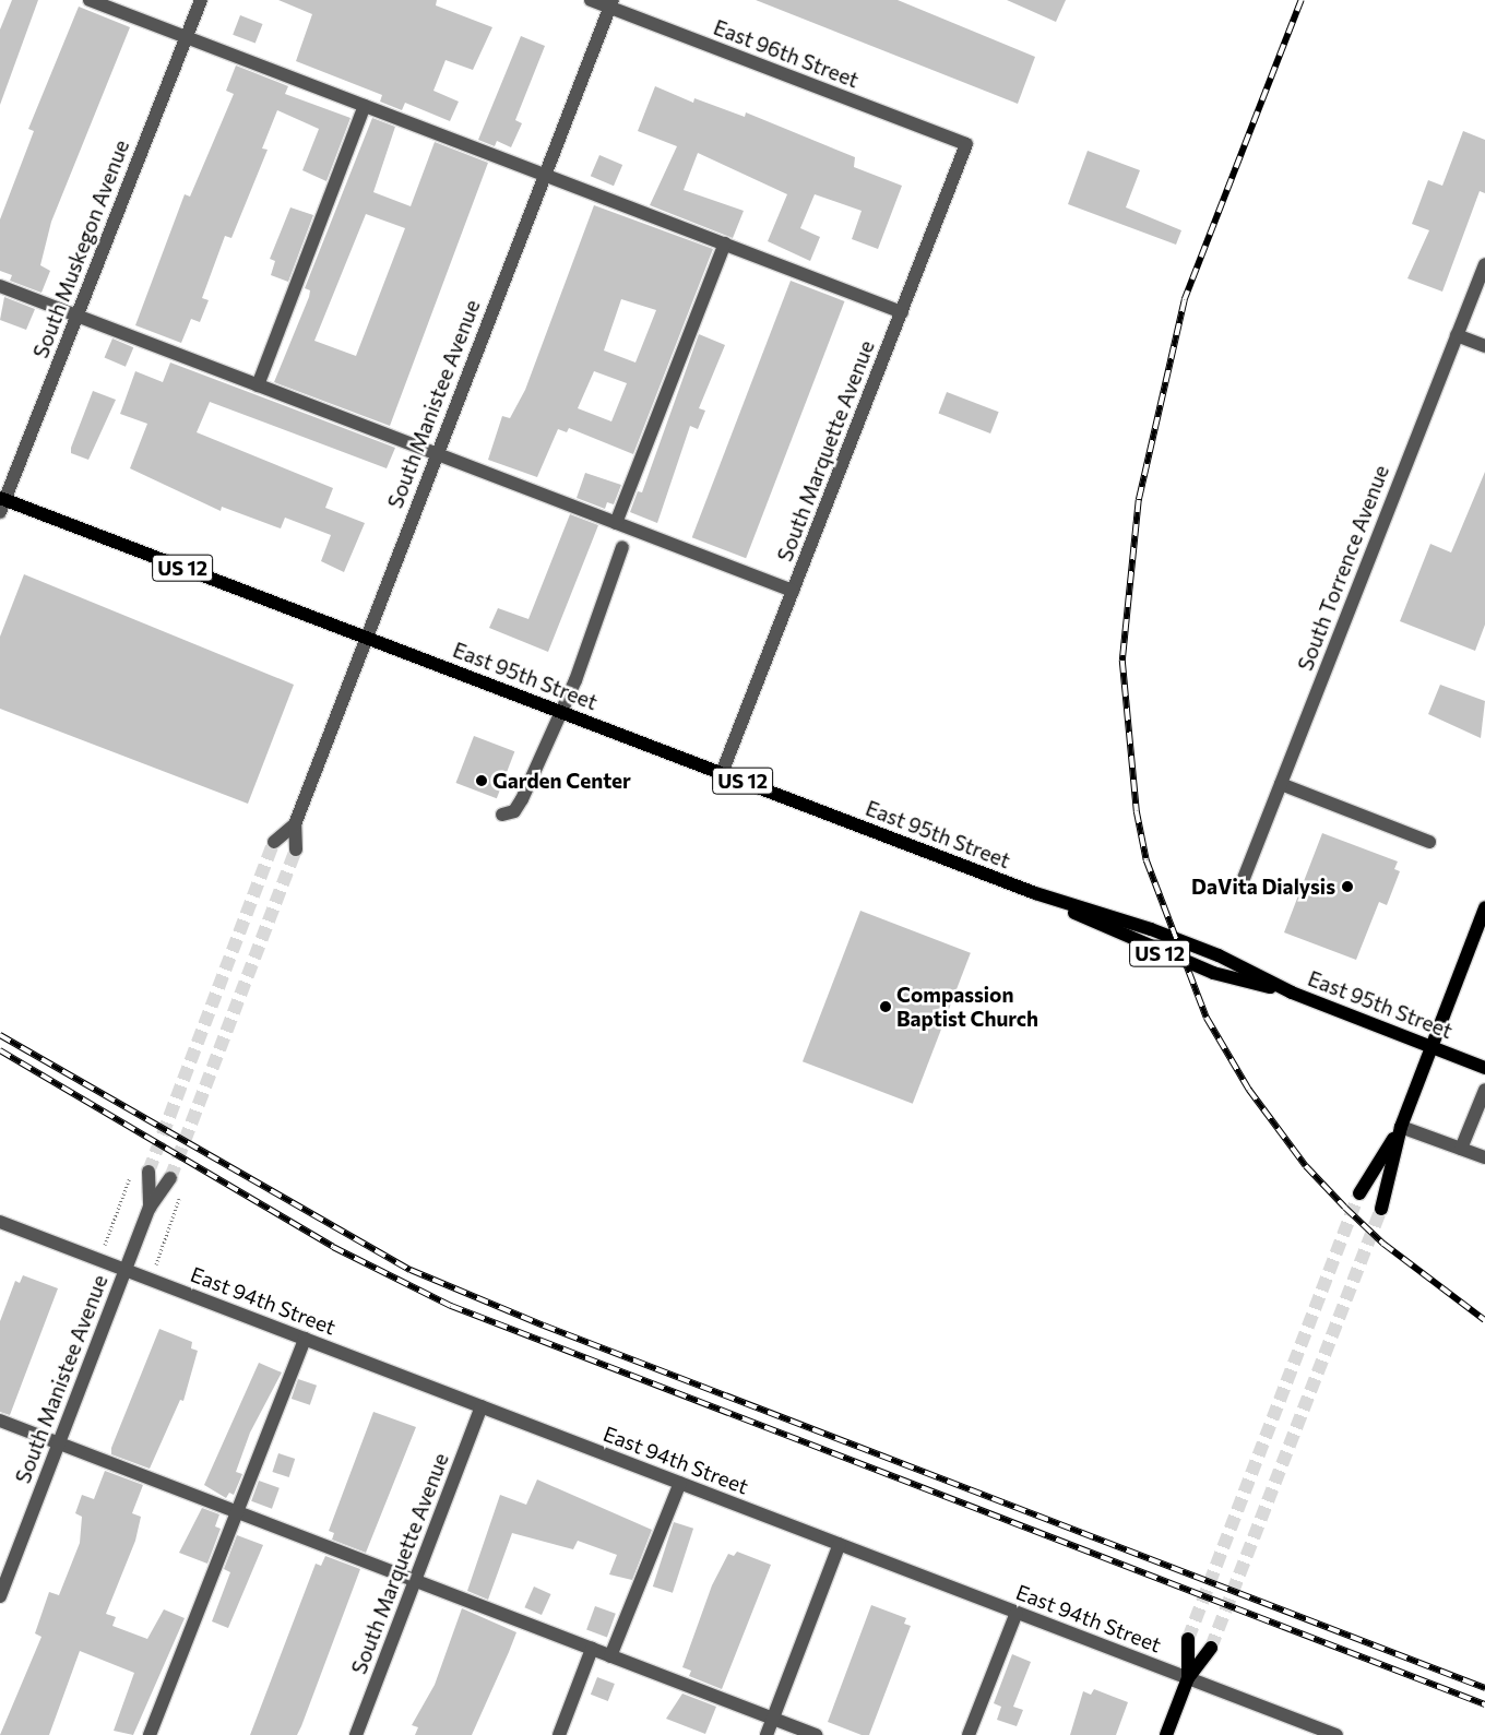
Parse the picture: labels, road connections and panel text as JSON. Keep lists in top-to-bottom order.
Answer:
{
  "streets": {
    "main road": ["US 12", "East 95th Street"],
    "street": [
      "East 96th Street",
      "South Muskegon Avenue",
      "South Manistee Avenue",
      "South Marquette Avenue",
      "South Torrence Avenue",
      "East 94th Street"
    ]
  },
  "crossings": [
    ["East 96th Street", "South Manistee Avenue"],
    ["East 96th Street", "South Marquette Avenue"],
    ["South Muskegon Avenue", "East 95th Street"],
    ["South Manistee Avenue", "East 95th Street"],
    ["South Manistee Avenue", "East 94th Street"],
    ["South Marquette Avenue", "East 95th Street"],
    ["South Marquette Avenue", "East 94th Street"]
  ],
  "places": ["Garden Center", "DaVita Dialysis", "Compassion Baptist Church"]
}
